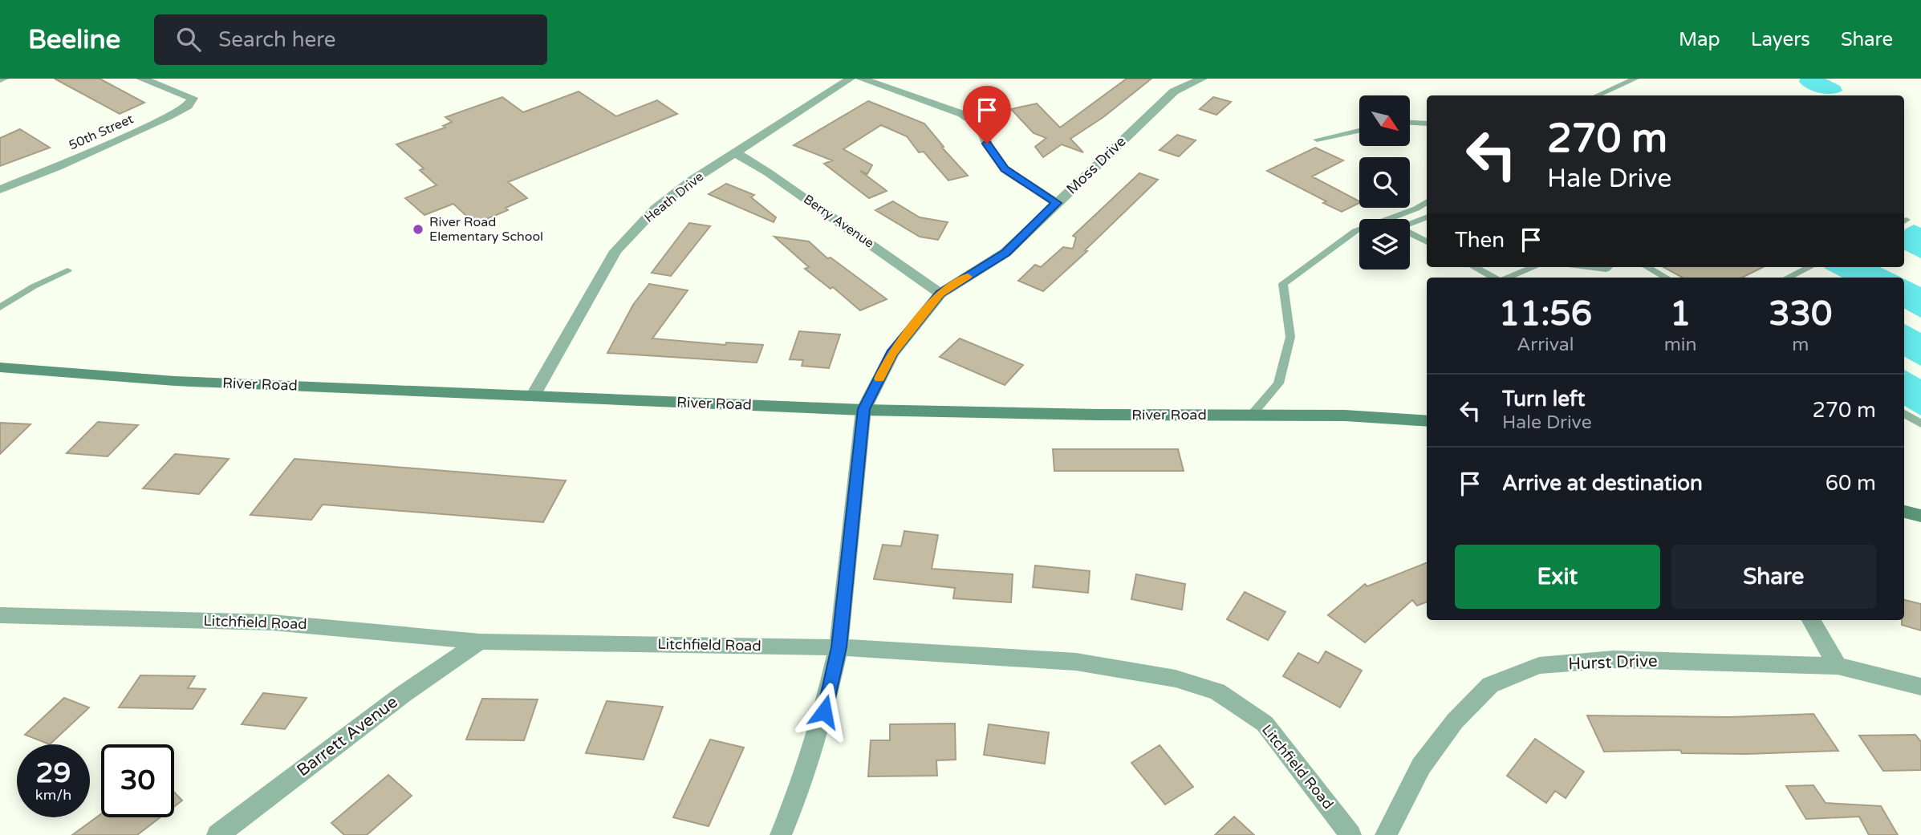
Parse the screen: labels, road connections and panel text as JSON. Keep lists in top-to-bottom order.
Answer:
{
  "streets": {
    "main road": ["River Road"],
    "street": [
      "50th Street",
      "Moss Drive",
      "Heath Drive",
      "Berry Avenue",
      "Litchfield Road",
      "Hurst Drive",
      "Barrett Avenue"
    ]
  },
  "crossings": [
    ["Moss Drive", "Berry Avenue"],
    ["Moss Drive", "River Road"],
    ["Moss Drive", "Litchfield Road"],
    ["Heath Drive", "Berry Avenue"],
    ["Heath Drive", "River Road"],
    ["Litchfield Road", "Barrett Avenue"]
  ],
  "places": ["River Road Elementary School"],
  "north": "bottom right",
  "page": {
    "header": "Beeline",
    "search": "Search here",
    "nav": ["Map", "Layers", "Share"],
    "turn": ["270 m", "Hale Drive"],
    "then": "Then",
    "eta": [
      "11:56",
      "Arrival",
      "1",
      "min",
      "330",
      "m"
    ],
    "list": [
      {
        "name": "Turn left",
        "note": "Hale Drive",
        "value": "270 m"
      },
      {
        "name": "Arrive at destination",
        "value": "60 m"
      }
    ],
    "buttons": ["Exit", "Share"],
    "speed": "29 km/h",
    "limit": "30"
  }
}
